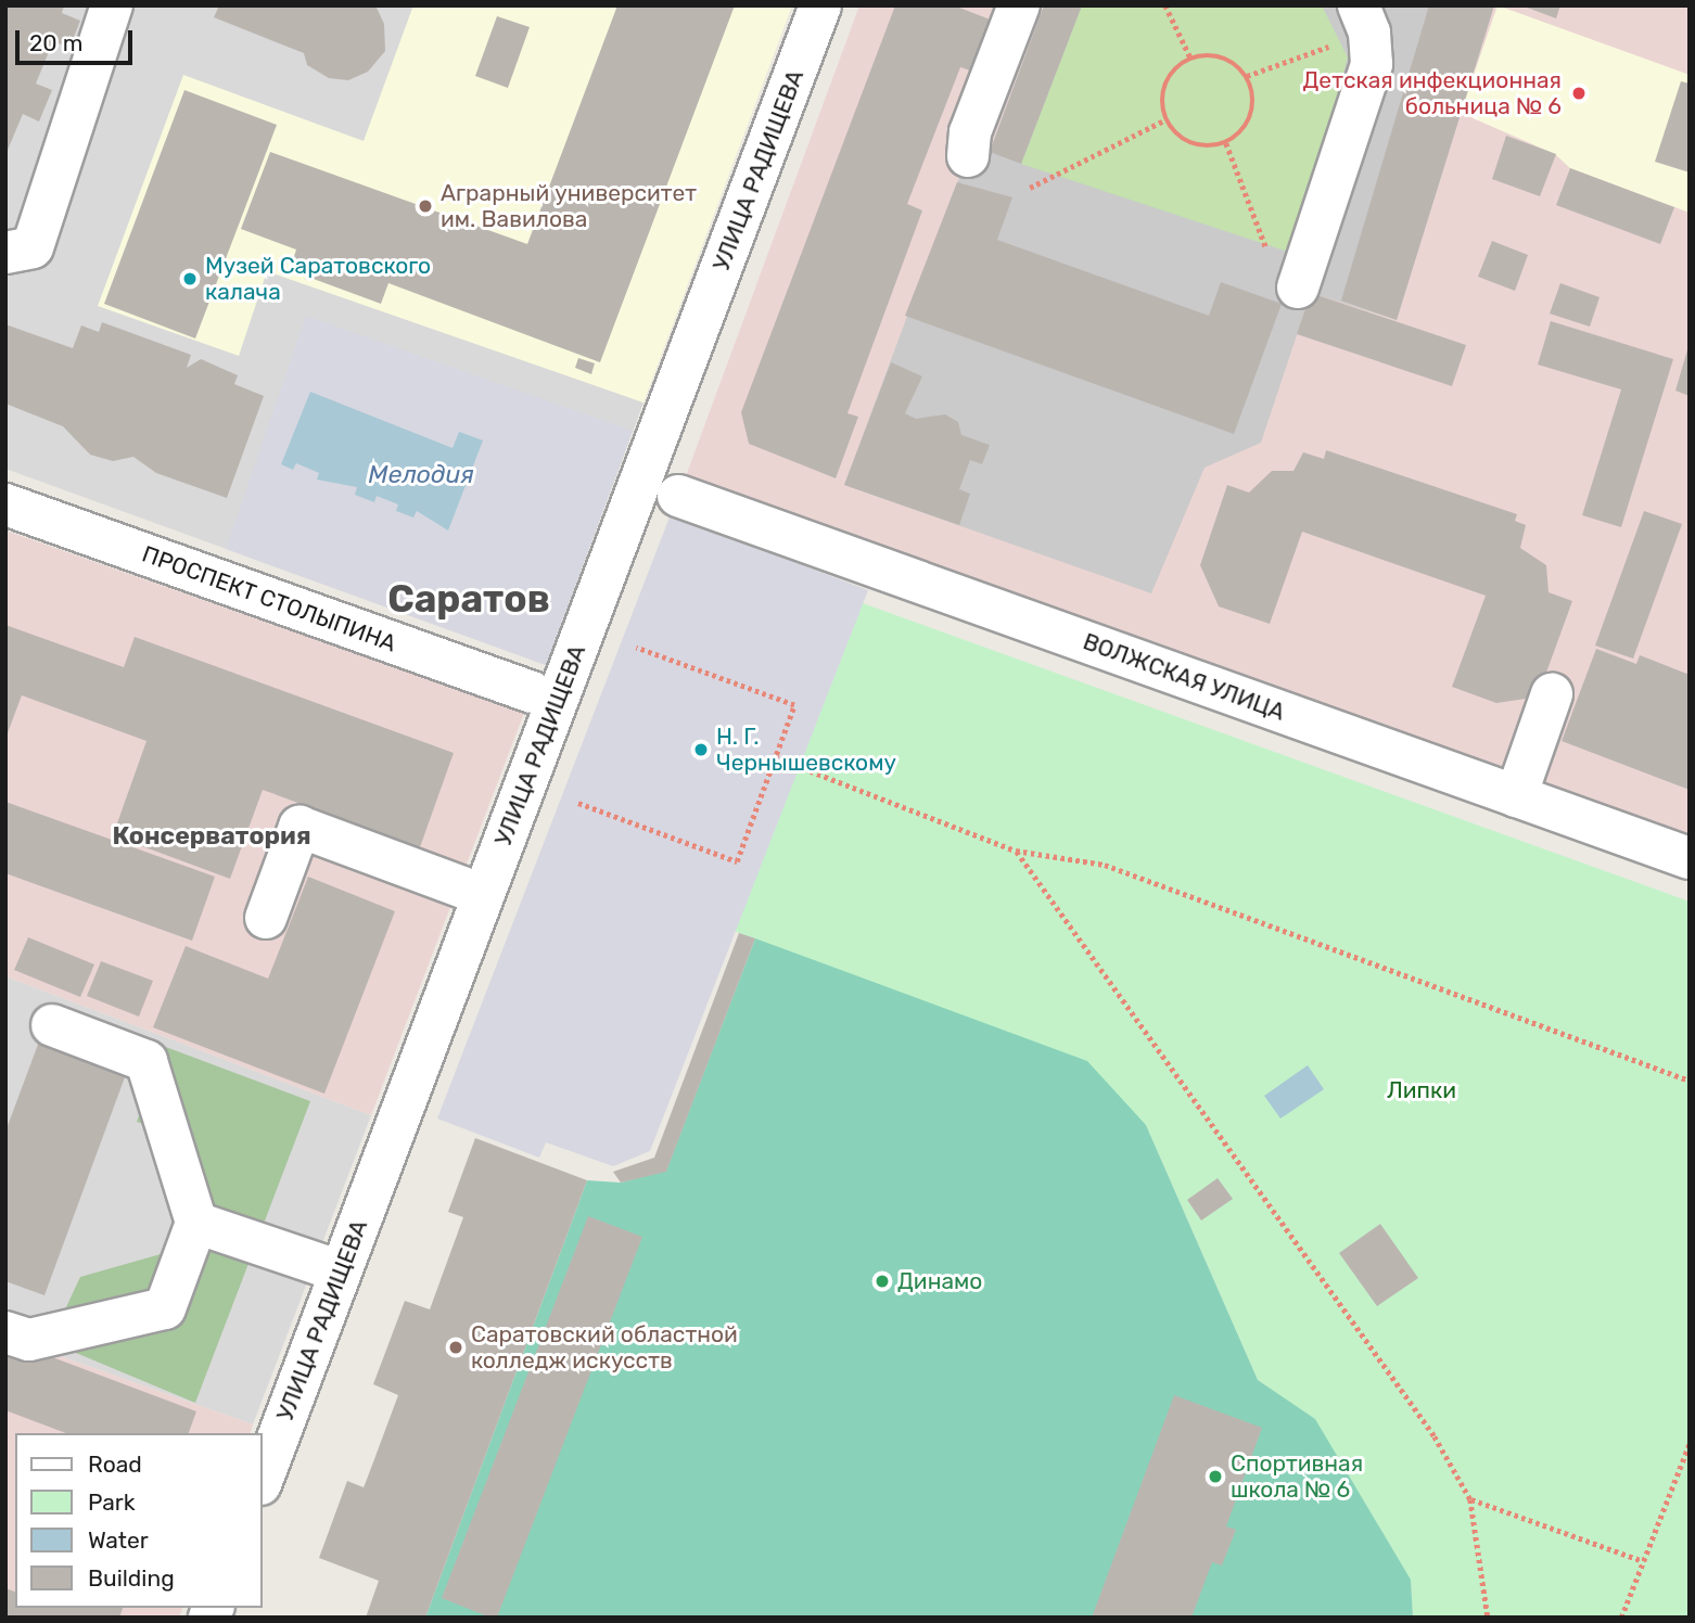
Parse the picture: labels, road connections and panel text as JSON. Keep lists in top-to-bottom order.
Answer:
{
  "streets": {
    "street": ["УЛИЦА РАДИЩЕВА", "ПРОСПЕКТ СТОЛЫПИНА", "ВОЛЖСКАЯ УЛИЦА"]
  },
  "districts": ["Саратов", "Консерватория"],
  "water": ["Мелодия"],
  "parks": ["Липки"],
  "places": [
    "Детская инфекционная больница № 6",
    "Аграрный университет им. Вавилова",
    "Музей Саратовского калача",
    "Н. Г. Чернышевскому",
    "Динамо",
    "Саратовский областной колледж искусств",
    "Спортивная школа № 6"
  ],
  "legend": [
    "Road",
    "Park",
    "Water",
    "Building"
  ],
  "scale_bar": "20 m"
}
